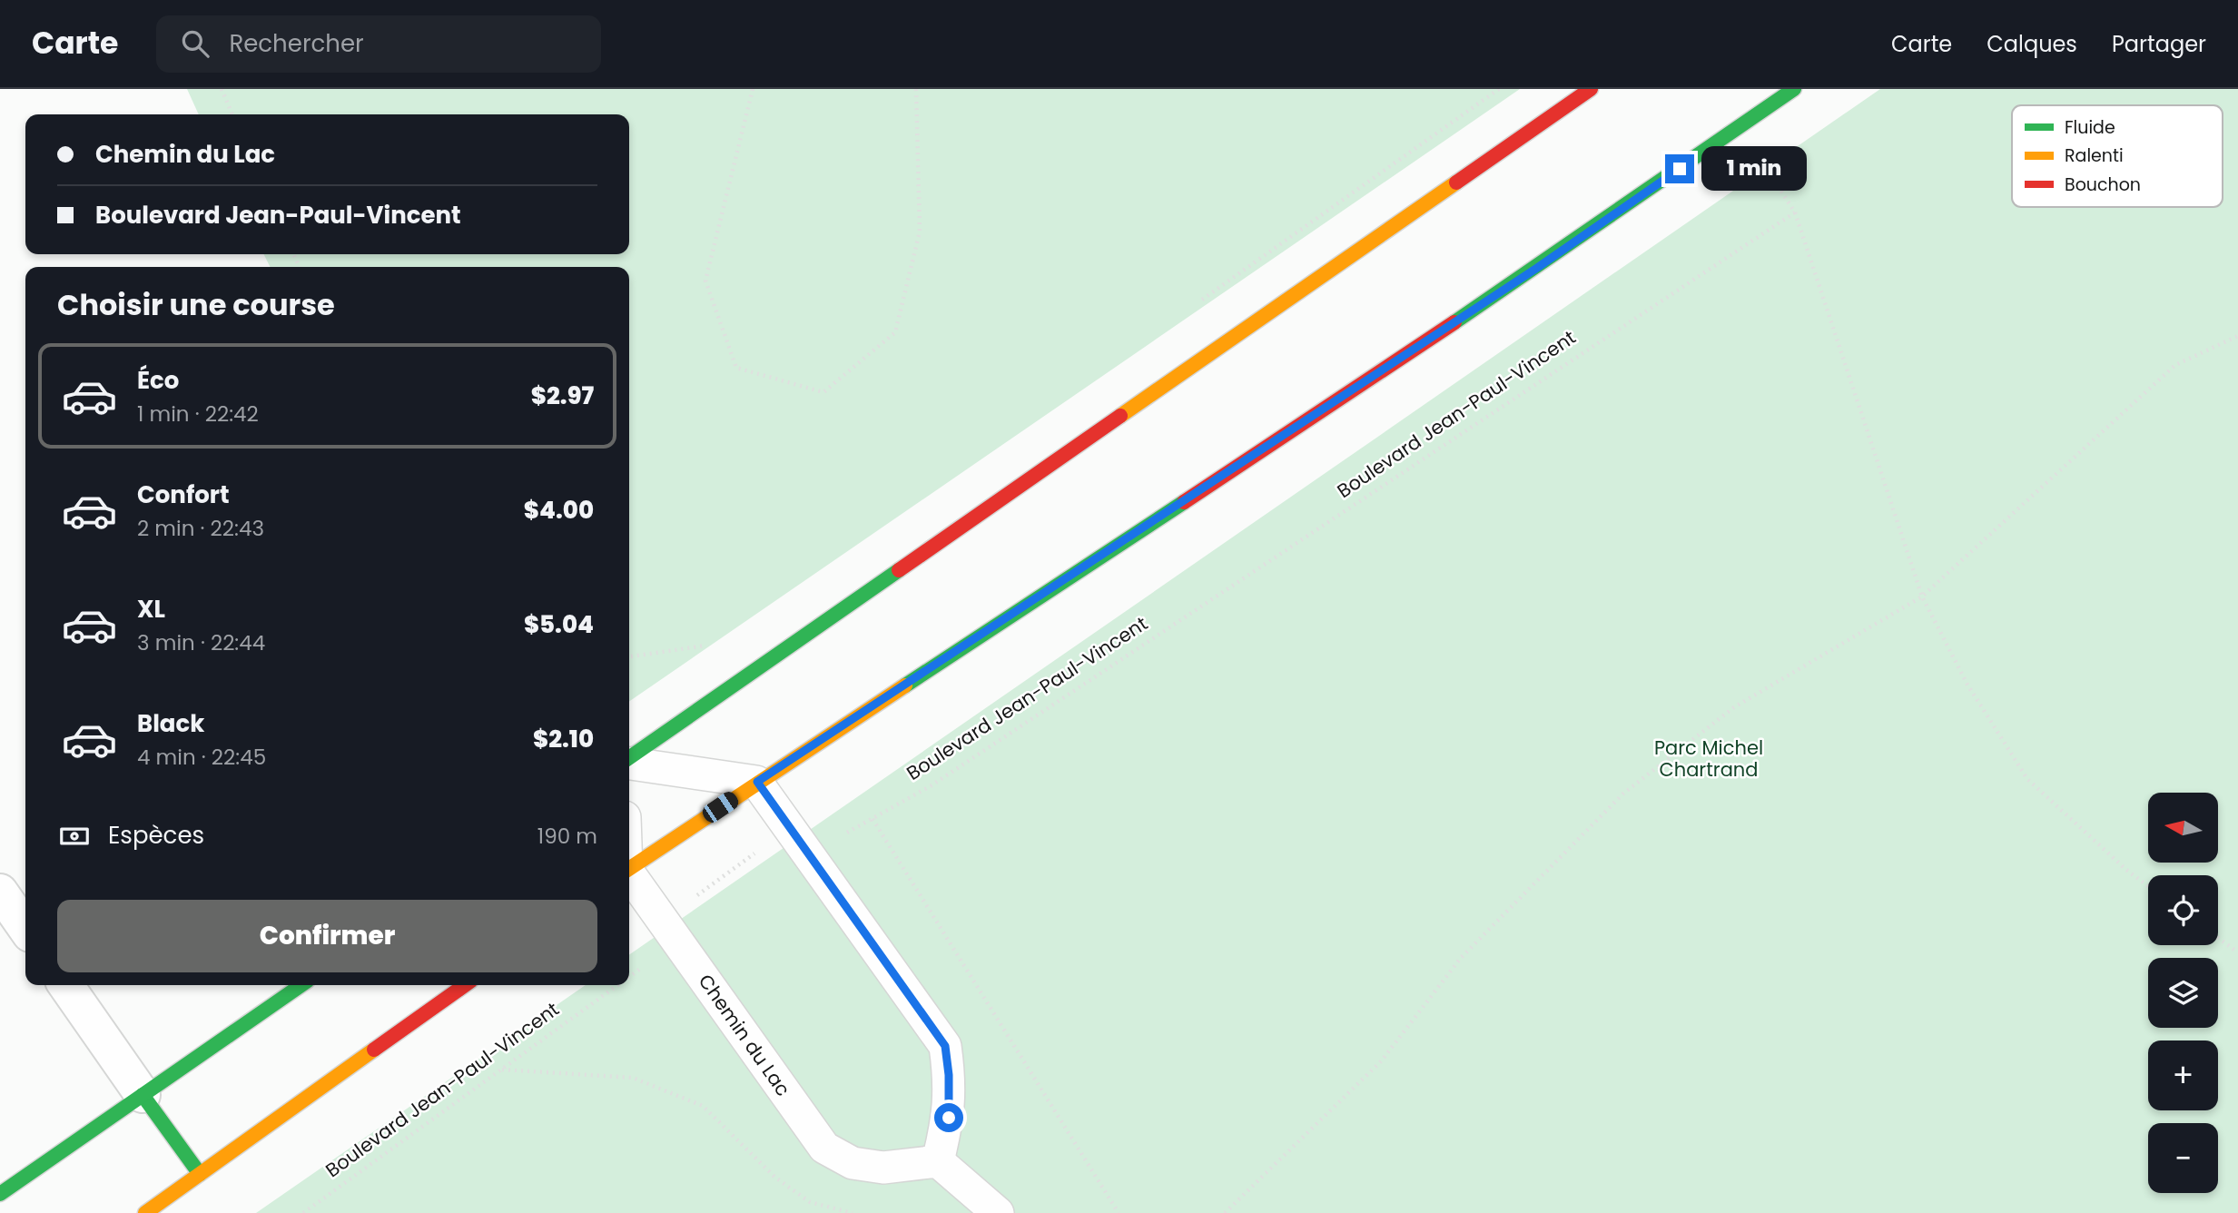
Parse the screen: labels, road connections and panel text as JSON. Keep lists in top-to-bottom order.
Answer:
{
  "streets": {
    "lane": ["Chemin du Lac"],
    "path": ["Boulevard Jean-Paul-Vincent"]
  },
  "crossings": [
    ["Boulevard Jean-Paul-Vincent", "Chemin du Lac"]
  ],
  "parks": ["Parc Michel Chartrand"],
  "legend": ["Fluide", "Ralenti", "Bouchon"],
  "north": "left",
  "page": {
    "header": "Carte",
    "search": "Rechercher",
    "nav": ["Carte", "Calques", "Partager"],
    "banner": ["Chemin du Lac", "Boulevard Jean-Paul-Vincent"],
    "bubble": "1 min",
    "heading": "Choisir une course",
    "list": [
      {
        "name": "Éco",
        "note": "1 min · 22:42",
        "value": "$2.97"
      },
      {
        "name": "Confort",
        "note": "2 min · 22:43",
        "value": "$4.00"
      },
      {
        "name": "XL",
        "note": "3 min · 22:44",
        "value": "$5.04"
      },
      {
        "name": "Black",
        "note": "4 min · 22:45",
        "value": "$2.10"
      }
    ],
    "map_buttons": ["+", "−"],
    "pay": ["Espèces", "190 m"],
    "buttons": "Confirmer"
  }
}
